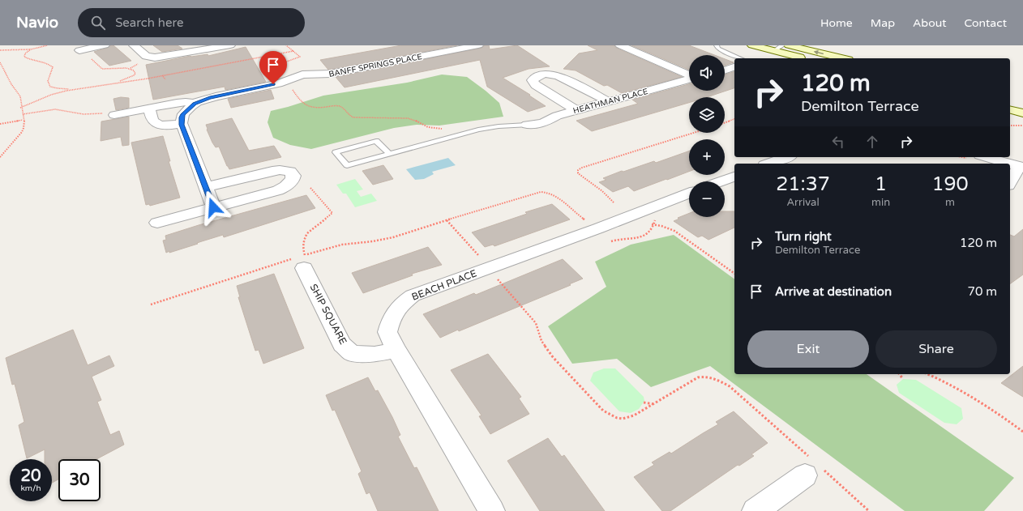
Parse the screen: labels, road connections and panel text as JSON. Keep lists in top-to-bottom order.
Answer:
{
  "streets": {
    "street": [
      "BANFF SPRINGS PLACE",
      "HEATHMAN PLACE",
      "BEACH PLACE",
      "SHIP SQUARE"
    ]
  },
  "crossings": [
    ["BEACH PLACE", "SHIP SQUARE"]
  ],
  "page": {
    "header": "Navio",
    "search": "Search here",
    "nav": [
      "Home",
      "Map",
      "About",
      "Contact"
    ],
    "map_buttons": ["+", "−"],
    "turn": ["120 m", "Demilton Terrace"],
    "eta": [
      "21:37",
      "Arrival",
      "1",
      "min",
      "190",
      "m"
    ],
    "list": [
      {
        "name": "Turn right",
        "note": "Demilton Terrace",
        "value": "120 m"
      },
      {
        "name": "Arrive at destination",
        "value": "70 m"
      }
    ],
    "buttons": ["Exit", "Share"],
    "speed": "20 km/h",
    "limit": "30"
  }
}
